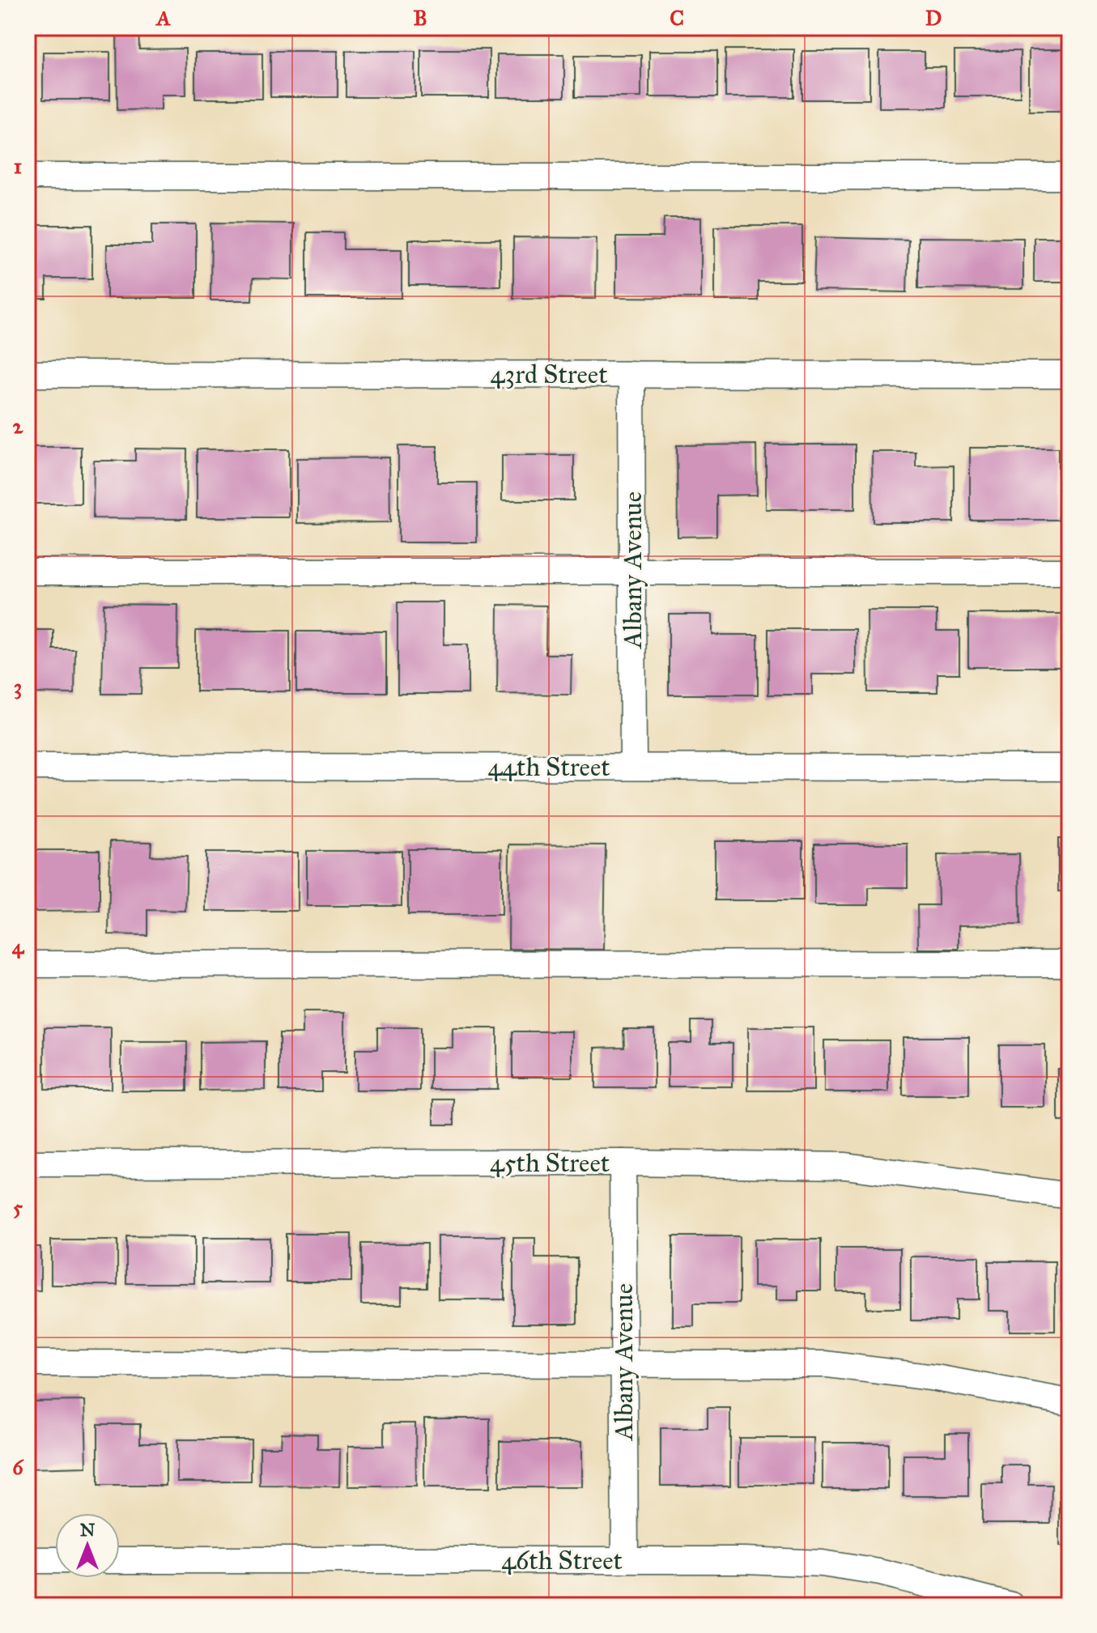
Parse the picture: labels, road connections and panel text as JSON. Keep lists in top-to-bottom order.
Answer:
{
  "streets": {
    "street": [
      "43rd Street",
      "Albany Avenue",
      "44th Street",
      "45th Street",
      "46th Street"
    ]
  },
  "crossings": [
    ["43rd Street", "Albany Avenue"],
    ["Albany Avenue", "44th Street"],
    ["Albany Avenue", "45th Street"],
    ["Albany Avenue", "46th Street"]
  ],
  "north": "top",
  "grid": {
    "columns": [
      "A",
      "B",
      "C",
      "D"
    ],
    "rows": [
      "1",
      "2",
      "3",
      "4",
      "5",
      "6"
    ]
  }
}
